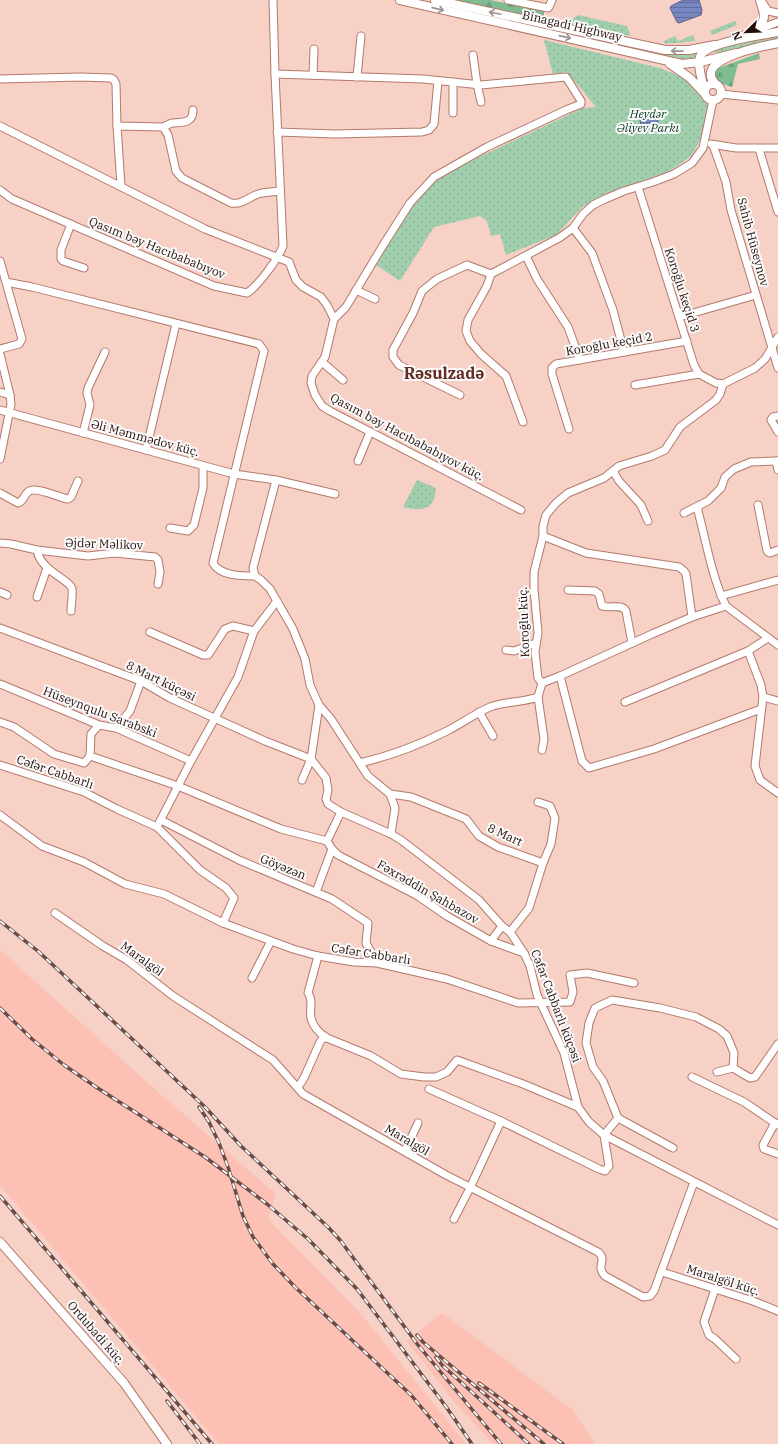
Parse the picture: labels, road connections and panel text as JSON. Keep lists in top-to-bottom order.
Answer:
{
  "streets": {
    "main road": ["Binagadi Highway", "Ordubadi küç."],
    "street": [
      "Sahib Hüseynov",
      "Qasım bəy Hacıbababıyov",
      "Koroğlu keçid 3",
      "Koroğlu keçid 2",
      "Qasım bəy Hacıbababıyov küç.",
      "Əli Məmmədov küç.",
      "Əjdər Məlikov",
      "Koroğlu küç.",
      "8 Mart küçəsi",
      "Hüseynqulu Sarabski",
      "Cəfər Cabbarlı",
      "8 Mart",
      "Göyəzən",
      "Fəxrəddin Şahbazov",
      "Maralgöl",
      "Cəfər Cabbarlı küçəsi",
      "Maralgöl küç."
    ]
  },
  "crossings": [
    ["Koroğlu keçid 3", "Koroğlu keçid 2"],
    ["Cəfər Cabbarlı", "Cəfər Cabbarlı küçəsi"],
    ["Fəxrəddin Şahbazov", "Cəfər Cabbarlı küçəsi"],
    ["Maralgöl", "Cəfər Cabbarlı küçəsi"],
    ["Maralgöl", "Maralgöl küç."]
  ],
  "districts": ["Rəsulzadə"],
  "parks": ["Heydər Əliyev Parkı"],
  "north": "bottom left"
}
